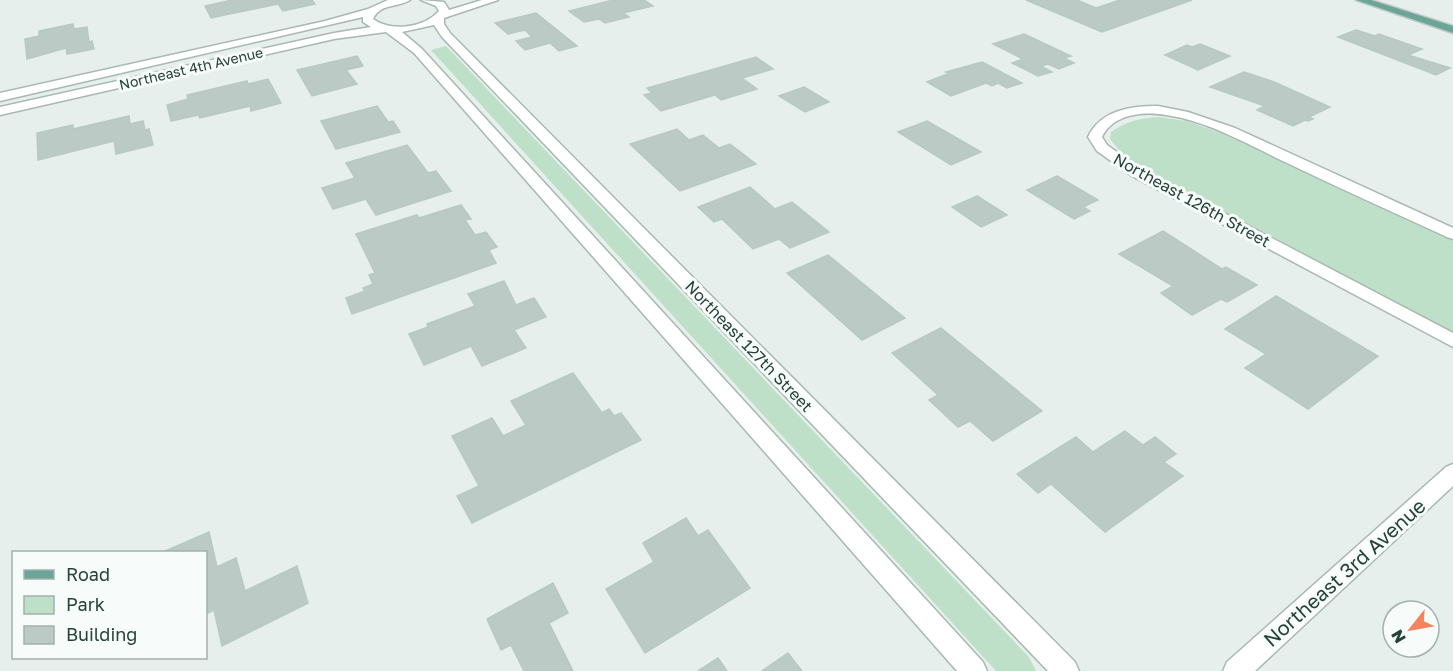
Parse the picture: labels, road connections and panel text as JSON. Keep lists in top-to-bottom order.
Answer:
{
  "streets": {
    "street": [
      "Northeast 4th Avenue",
      "Northeast 126th Street",
      "Northeast 127th Street",
      "Northeast 3rd Avenue"
    ]
  },
  "crossings": [
    ["Northeast 4th Avenue", "Northeast 127th Street"]
  ],
  "legend": ["Road", "Park", "Building"],
  "north": "bottom left"
}
